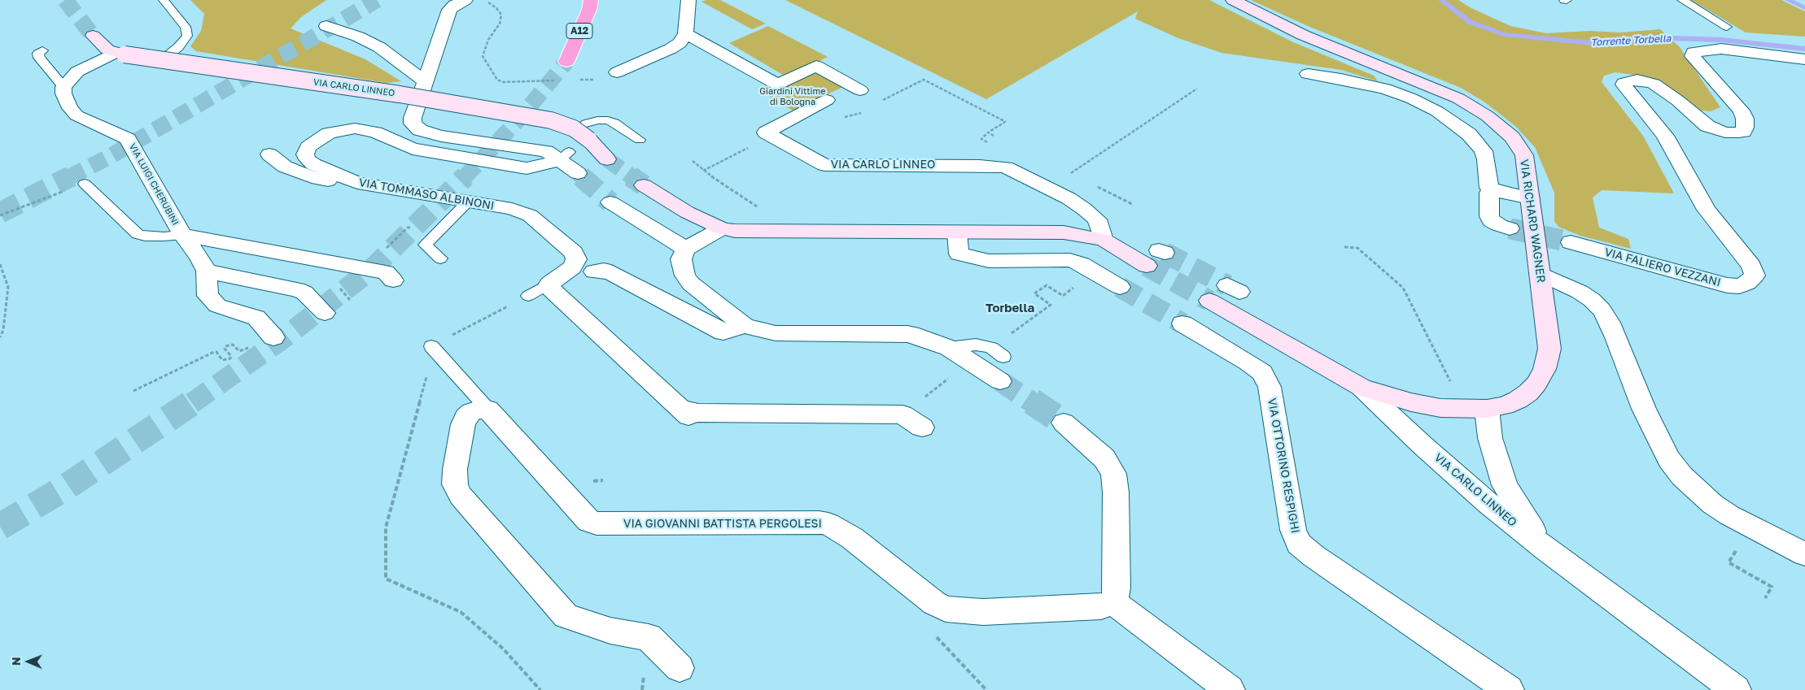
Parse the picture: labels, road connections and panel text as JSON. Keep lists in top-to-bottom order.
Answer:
{
  "streets": {
    "highway": ["A12"],
    "street": [
      "VIA CARLO LINNEO",
      "VIA LUIGI CHERUBINI",
      "VIA TOMMASO ALBINONI",
      "VIA RICHARD WAGNER",
      "VIA FALIERO VEZZANI",
      "VIA OTTORINO RESPIGHI",
      "VIA GIOVANNI BATTISTA PERGOLESI"
    ]
  },
  "crossings": [
    ["VIA CARLO LINNEO", "VIA RICHARD WAGNER"]
  ],
  "districts": ["Torbella"],
  "water": ["Torrente Torbella"],
  "parks": ["Giardini Vittime di Bologna"],
  "north": "left"
}
